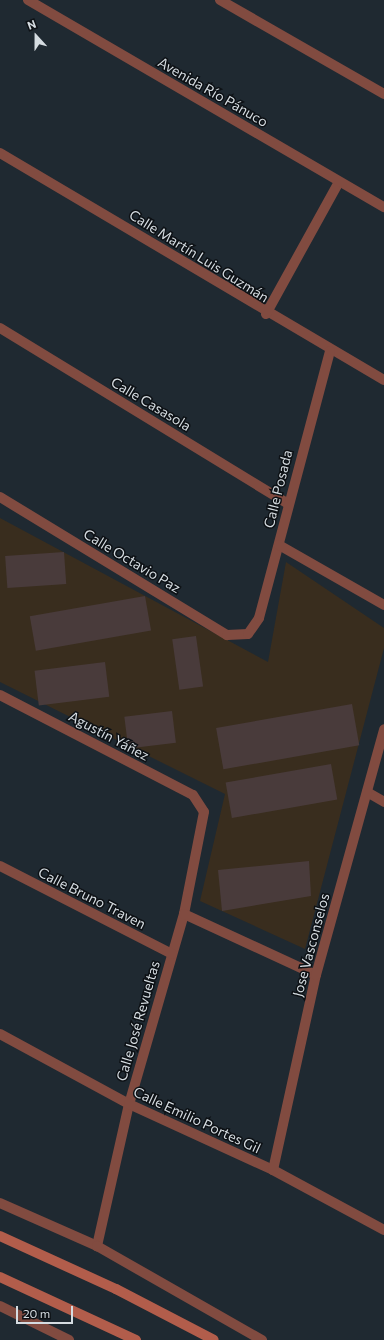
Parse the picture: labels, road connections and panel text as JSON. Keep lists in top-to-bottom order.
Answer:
{
  "streets": {
    "street": [
      "Avenida Río Pánuco",
      "Calle Martín Luis Guzmán",
      "Calle Casasola",
      "Calle Posada",
      "Calle Octavio Paz",
      "Agustín Yáñez",
      "Calle Bruno Traven",
      "Jose Vasconselos",
      "Calle José Revueltas",
      "Calle Emilio Portes Gil"
    ]
  },
  "crossings": [
    ["Calle Martín Luis Guzmán", "Calle Posada"],
    ["Calle Casasola", "Calle Posada"],
    ["Calle Posada", "Calle Octavio Paz"],
    ["Agustín Yáñez", "Calle José Revueltas"],
    ["Calle Bruno Traven", "Calle José Revueltas"],
    ["Jose Vasconselos", "Calle Emilio Portes Gil"],
    ["Calle José Revueltas", "Calle Emilio Portes Gil"]
  ],
  "scale_bar": "20 m",
  "north": "top"
}
